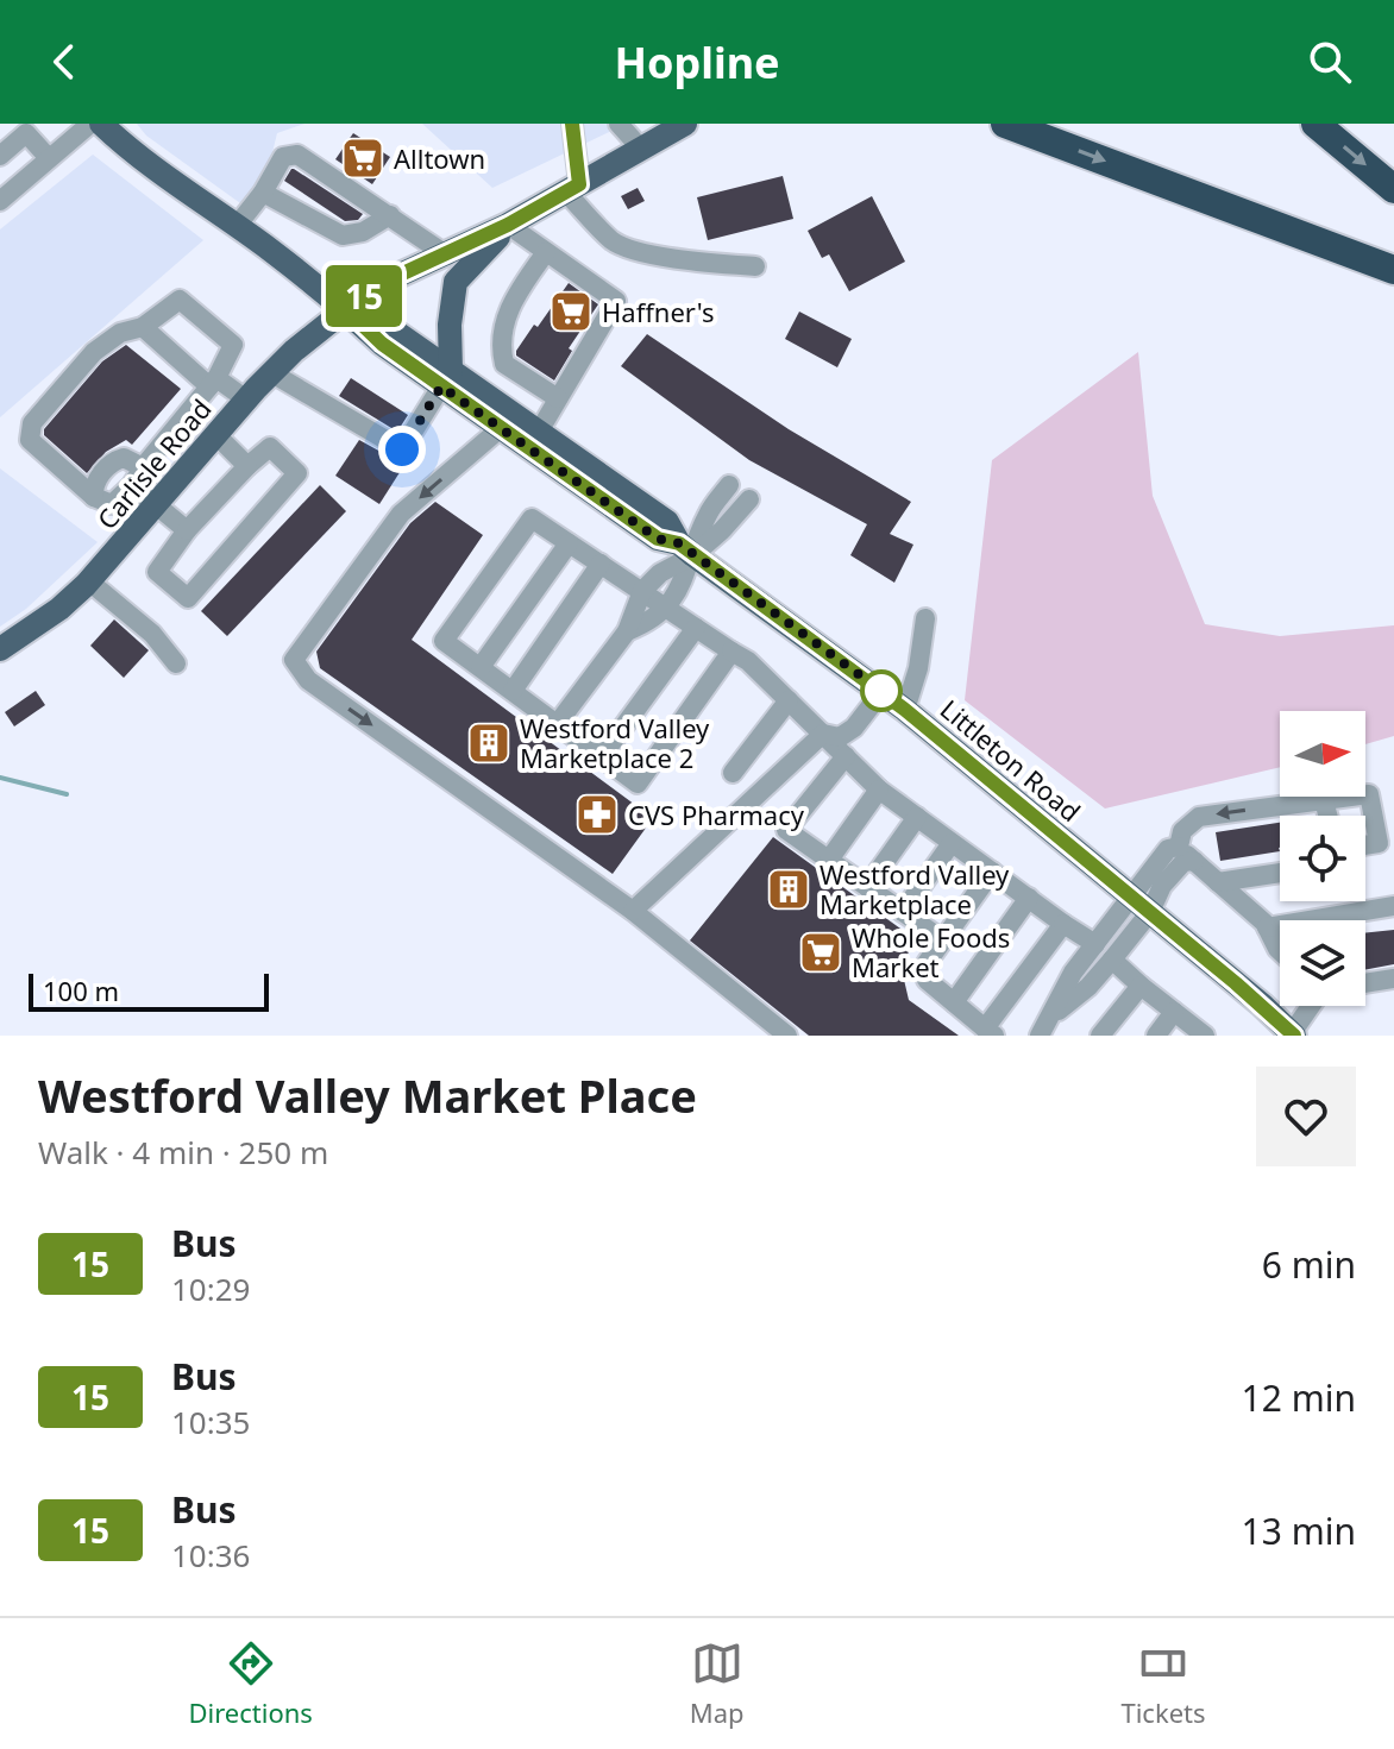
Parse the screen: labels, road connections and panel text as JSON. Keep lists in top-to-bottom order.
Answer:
{
  "streets": {
    "main road": ["Carlisle Road", "Littleton Road"]
  },
  "crossings": [
    ["Carlisle Road", "Littleton Road"]
  ],
  "places": {
    "supermarket": ["Alltown", "Haffner's", "Whole Foods Market"],
    "building": ["Westford Valley Marketplace 2", "Westford Valley Marketplace"],
    "pharmacy": ["CVS Pharmacy"]
  },
  "lines": ["bus line 15"],
  "scale_bar": "100 m",
  "north": "right",
  "page": {
    "header": "Hopline",
    "on_map": "15",
    "scale": "100 m",
    "heading": ["Westford Valley Market Place", "Walk · 4 min · 250 m"],
    "list": [
      {
        "mark": "15",
        "name": "Bus",
        "note": "10:29",
        "value": "6 min"
      },
      {
        "mark": "15",
        "name": "Bus",
        "note": "10:35",
        "value": "12 min"
      },
      {
        "mark": "15",
        "name": "Bus",
        "note": "10:36",
        "value": "13 min"
      }
    ],
    "tabs": ["Directions", "Map", "Tickets"]
  }
}
